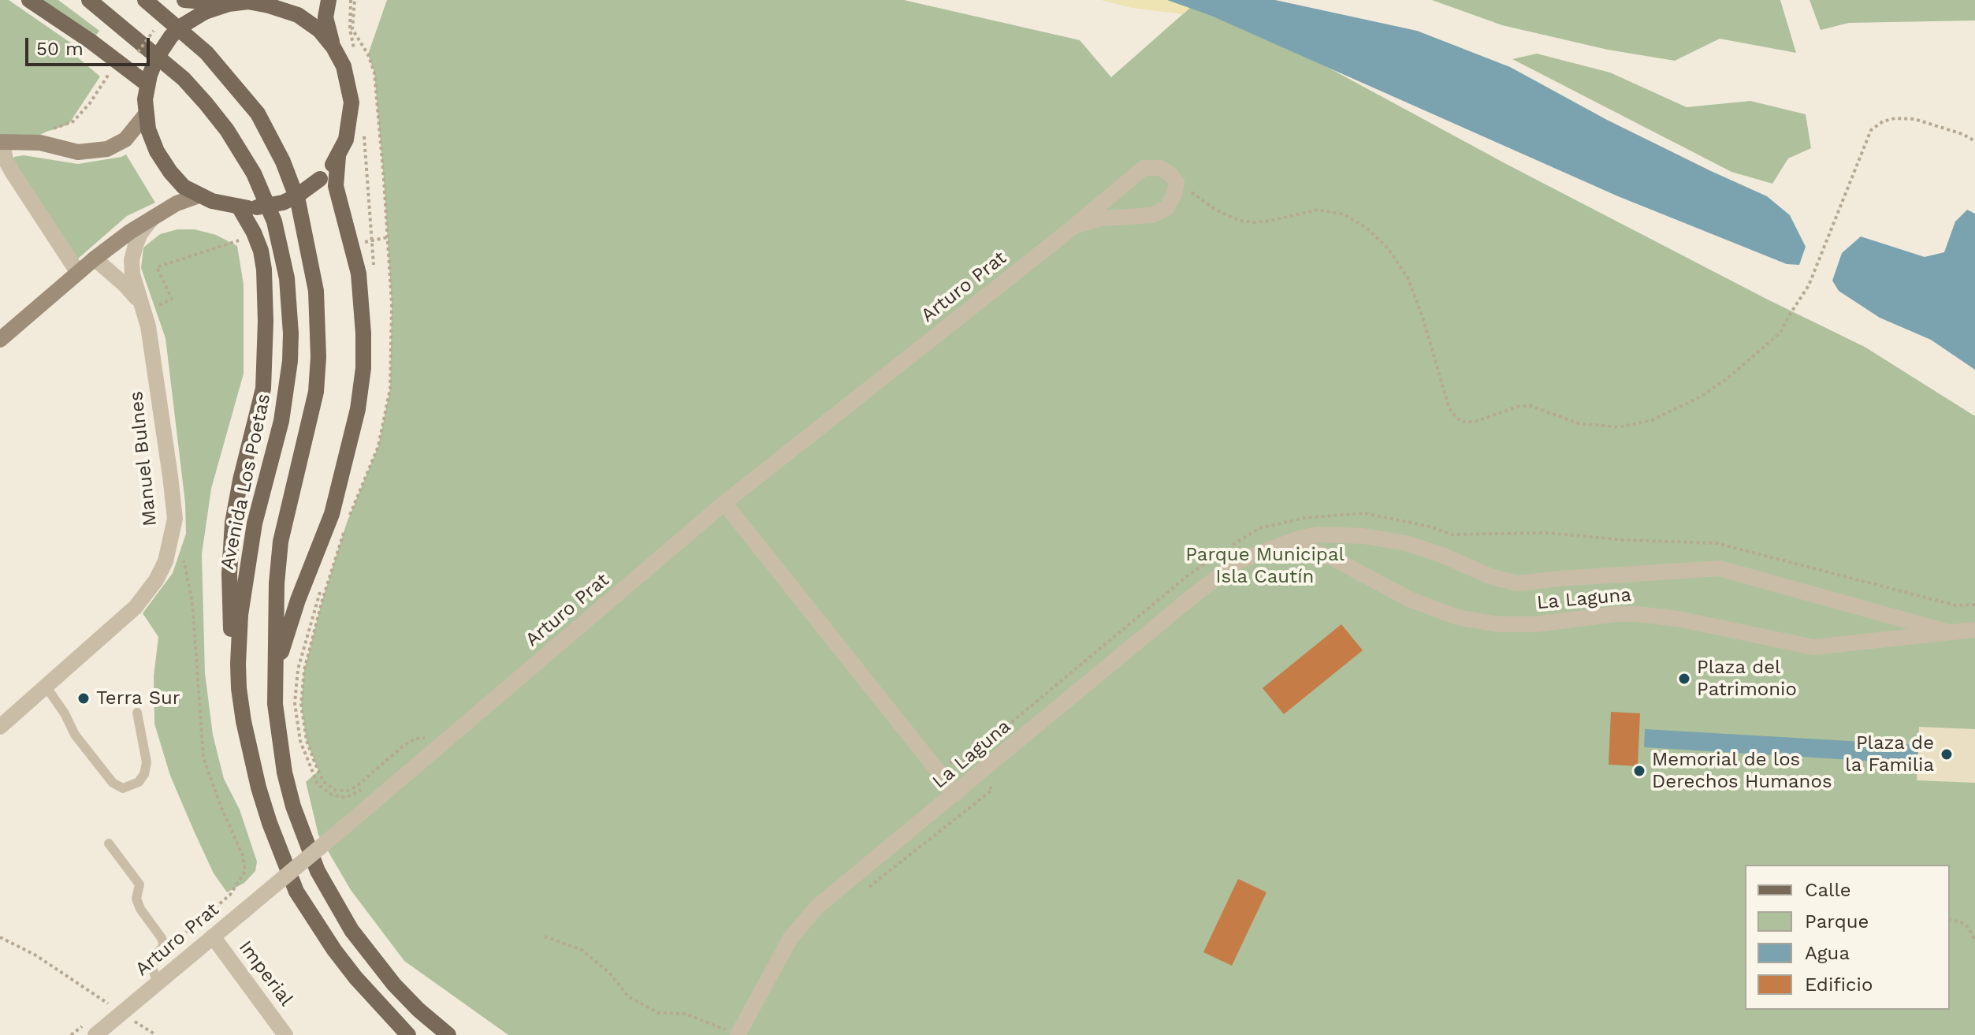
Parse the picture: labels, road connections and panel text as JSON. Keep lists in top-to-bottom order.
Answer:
{
  "streets": {
    "main road": ["Avenida Los Poetas"],
    "street": [
      "Arturo Prat",
      "Manuel Bulnes",
      "La Laguna",
      "Imperial"
    ]
  },
  "crossings": [
    ["Arturo Prat", "Imperial"]
  ],
  "parks": ["Parque Municipal Isla Cautín"],
  "places": [
    "Plaza del Patrimonio",
    "Terra Sur",
    "Plaza de la Familia",
    "Memorial de los Derechos Humanos"
  ],
  "legend": [
    "Calle",
    "Parque",
    "Agua",
    "Edificio"
  ],
  "scale_bar": "50 m"
}
